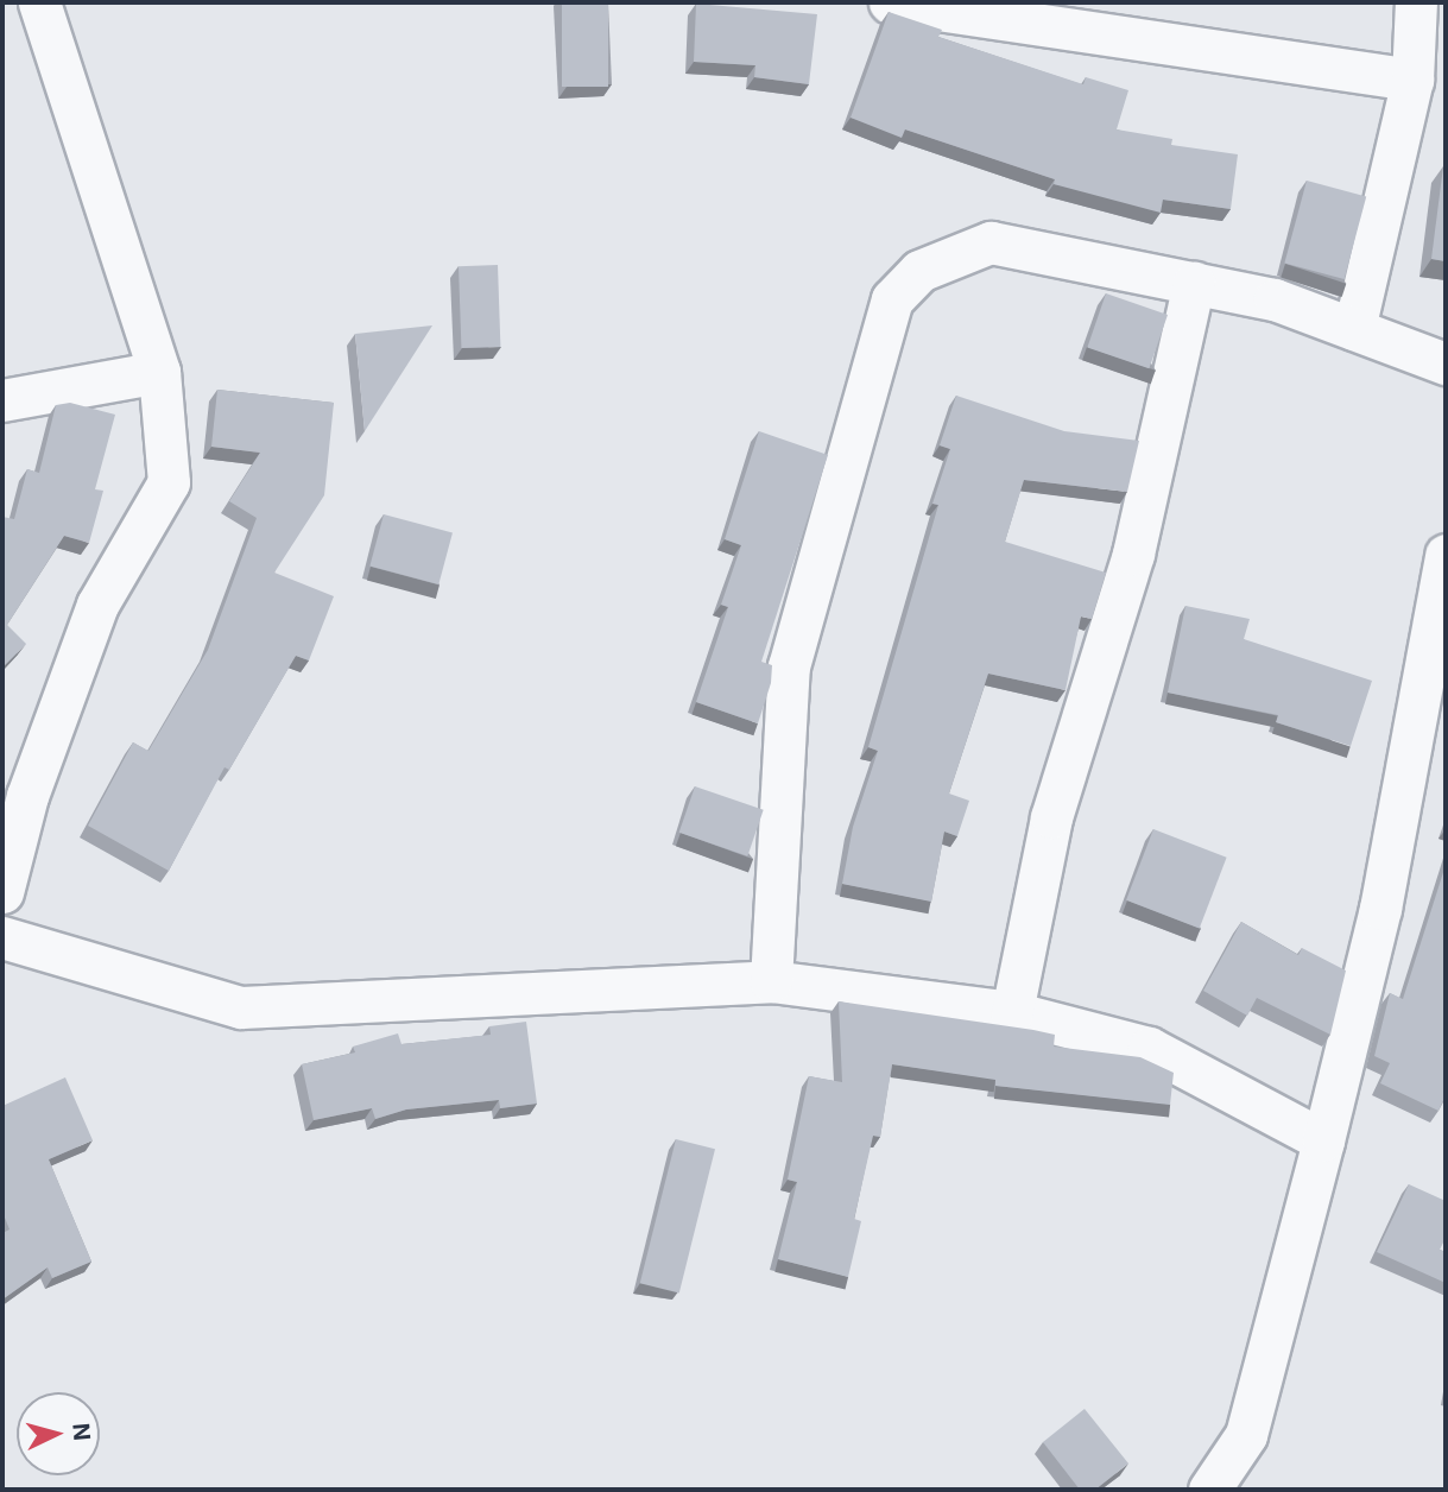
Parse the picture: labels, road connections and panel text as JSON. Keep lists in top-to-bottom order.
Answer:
{
  "north": "right"
}
